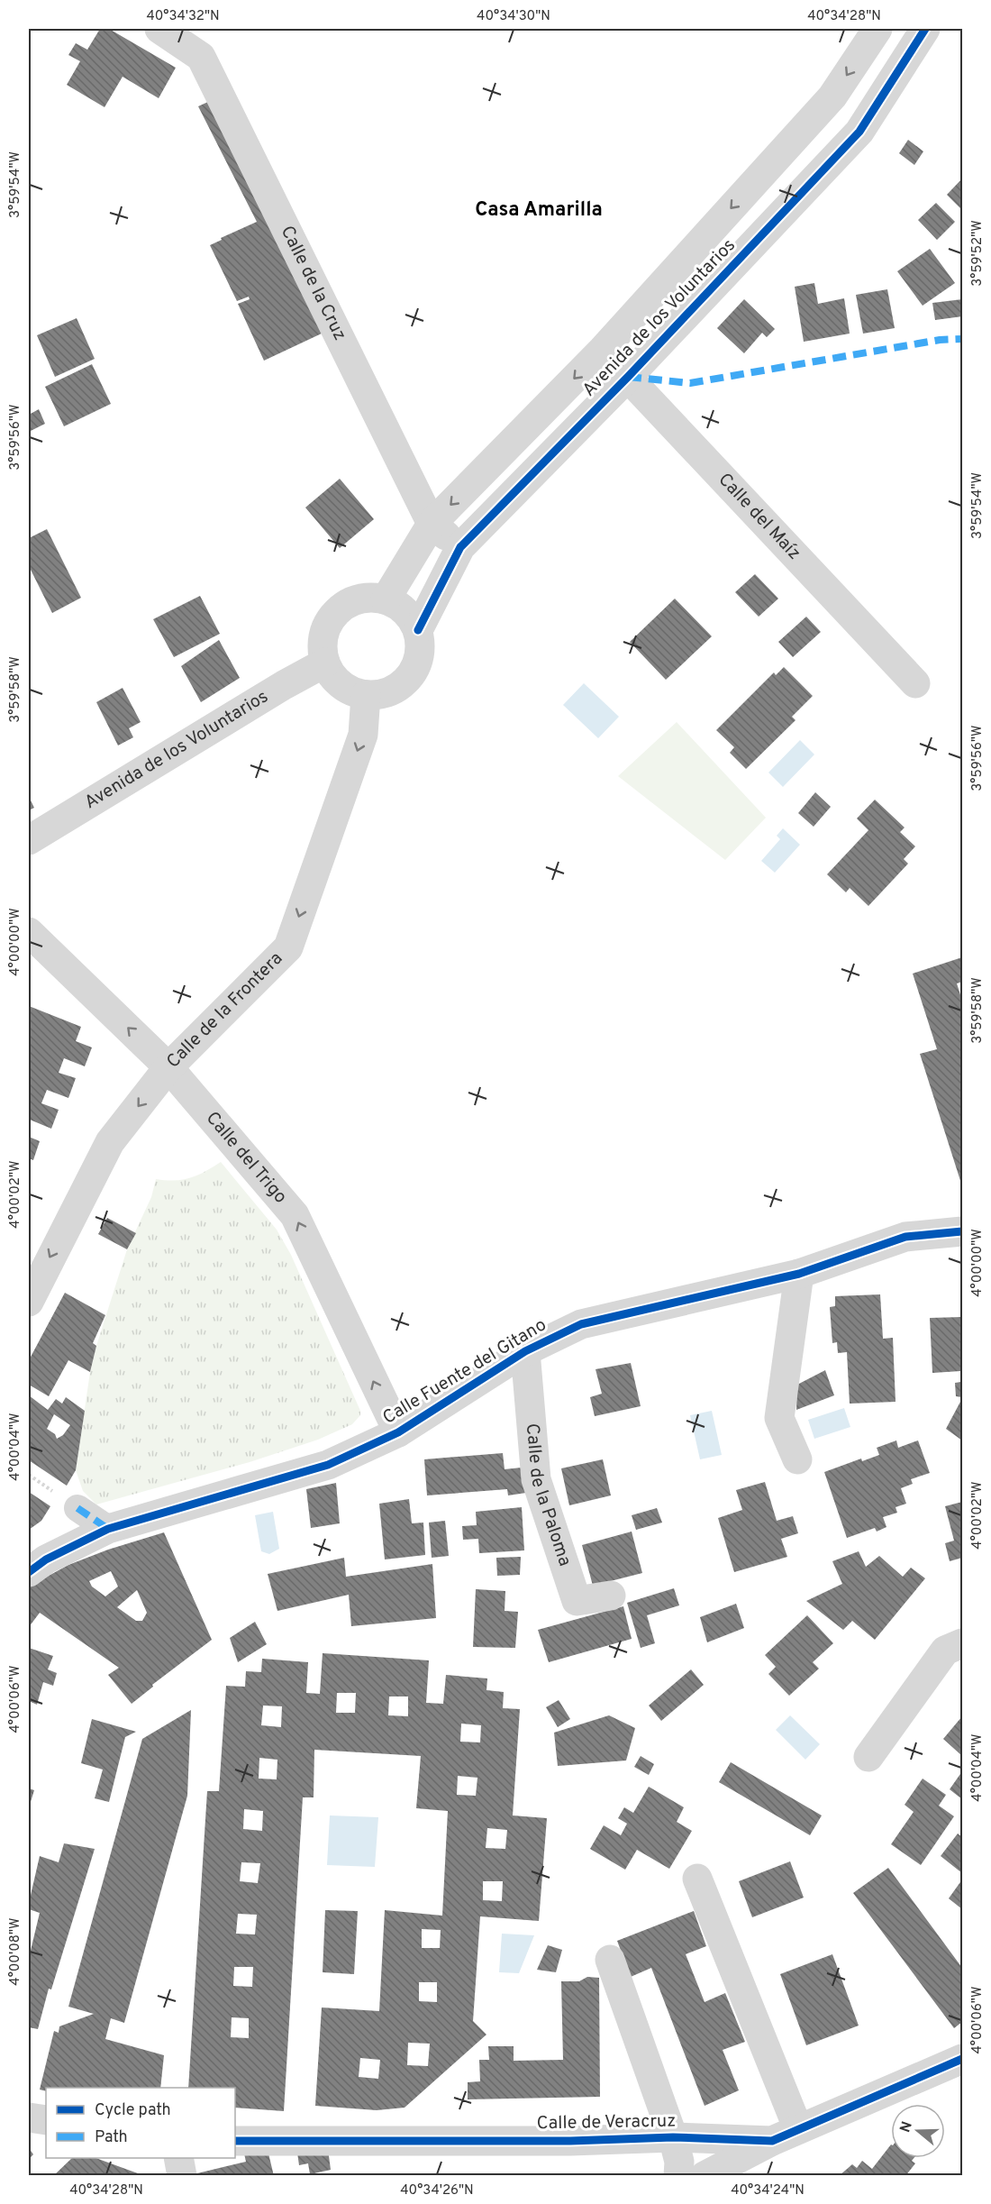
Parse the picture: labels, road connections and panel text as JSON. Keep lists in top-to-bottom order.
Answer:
{
  "streets": {
    "street": [
      "Calle de la Cruz",
      "Avenida de los Voluntarios",
      "Calle del Maíz",
      "Calle de la Frontera",
      "Calle del Trigo",
      "Calle Fuente del Gitano",
      "Calle de la Paloma",
      "Calle de Veracruz"
    ]
  },
  "crossings": [
    ["Calle de la Cruz", "Avenida de los Voluntarios"],
    ["Avenida de los Voluntarios", "Calle del Maíz"],
    ["Avenida de los Voluntarios", "Calle de la Frontera"],
    ["Calle de la Frontera", "Calle del Trigo"],
    ["Calle del Trigo", "Calle Fuente del Gitano"],
    ["Calle Fuente del Gitano", "Calle de la Paloma"]
  ],
  "one_way": ["Calle de la Frontera", "Calle del Trigo"],
  "districts": ["Casa Amarilla"],
  "legend": ["Cycle path", "Path"],
  "north": "left",
  "coordinates": [
    "40°34'32\"N",
    "40°34'30\"N",
    "40°34'28\"N",
    "3°59'54\"W",
    "3°59'52\"W",
    "3°59'56\"W",
    "3°59'58\"W",
    "4°00'00\"W",
    "4°00'02\"W",
    "4°00'04\"W",
    "4°00'06\"W",
    "4°00'08\"W",
    "40°34'26\"N",
    "40°34'24\"N"
  ]
}
